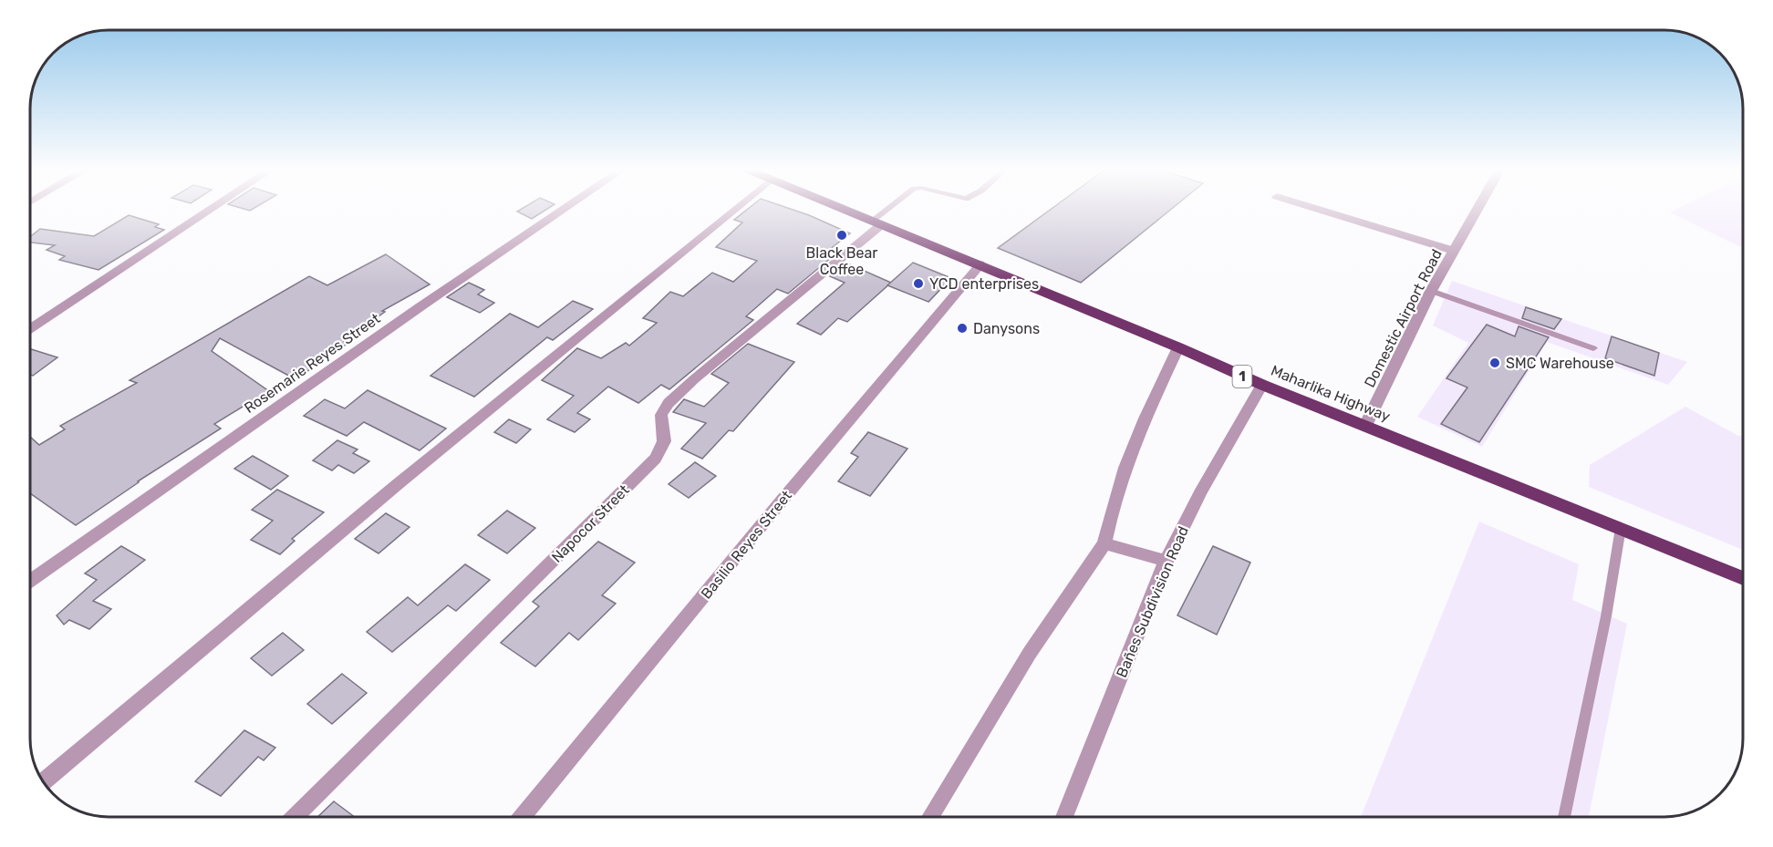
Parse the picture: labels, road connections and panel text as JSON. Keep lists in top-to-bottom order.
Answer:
{
  "streets": {
    "highway": ["1", "Maharlika Highway"],
    "street": [
      "Domestic Airport Road",
      "Rosemarie Reyes Street",
      "Napocor Street",
      "Basilio Reyes Street",
      "Bañes Subdivision Road"
    ]
  },
  "crossings": [
    ["Domestic Airport Road", "Maharlika Highway"],
    ["Maharlika Highway", "Napocor Street"],
    ["Maharlika Highway", "Basilio Reyes Street"],
    ["Maharlika Highway", "Bañes Subdivision Road"]
  ],
  "places": [
    "Black Bear Coffee",
    "YCD enterprises",
    "Danysons",
    "SMC Warehouse"
  ]
}
